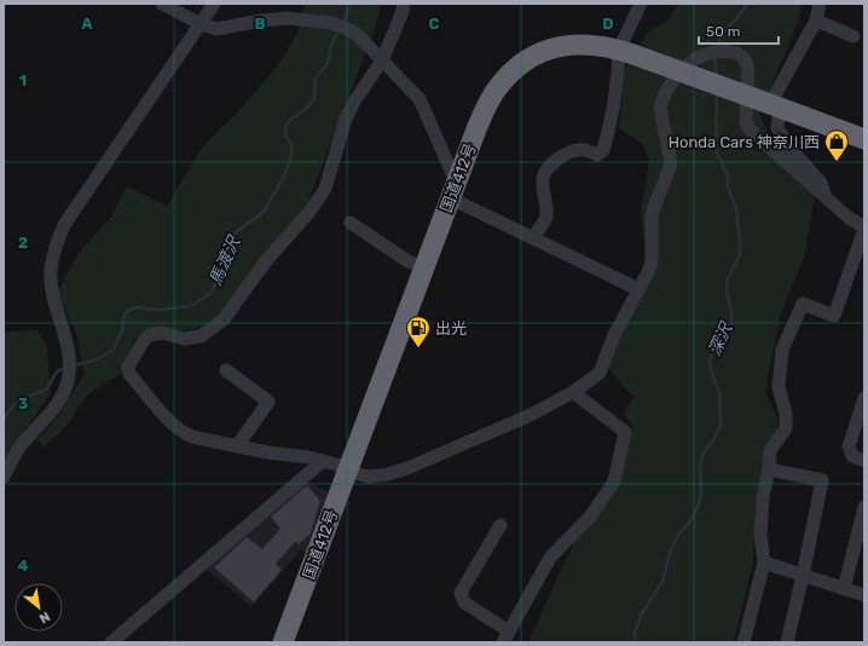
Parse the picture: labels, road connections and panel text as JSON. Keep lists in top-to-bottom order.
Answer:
{
  "streets": {
    "highway": ["国道412号"]
  },
  "water": ["馬渡沢", "深沢"],
  "places": {
    "shop": ["Honda Cars 神奈川西"],
    "fuel station": ["出光"]
  },
  "scale_bar": "50 m",
  "north": "bottom right",
  "grid": {
    "columns": [
      "A",
      "B",
      "C",
      "D"
    ],
    "rows": [
      "1",
      "2",
      "3",
      "4"
    ]
  }
}
